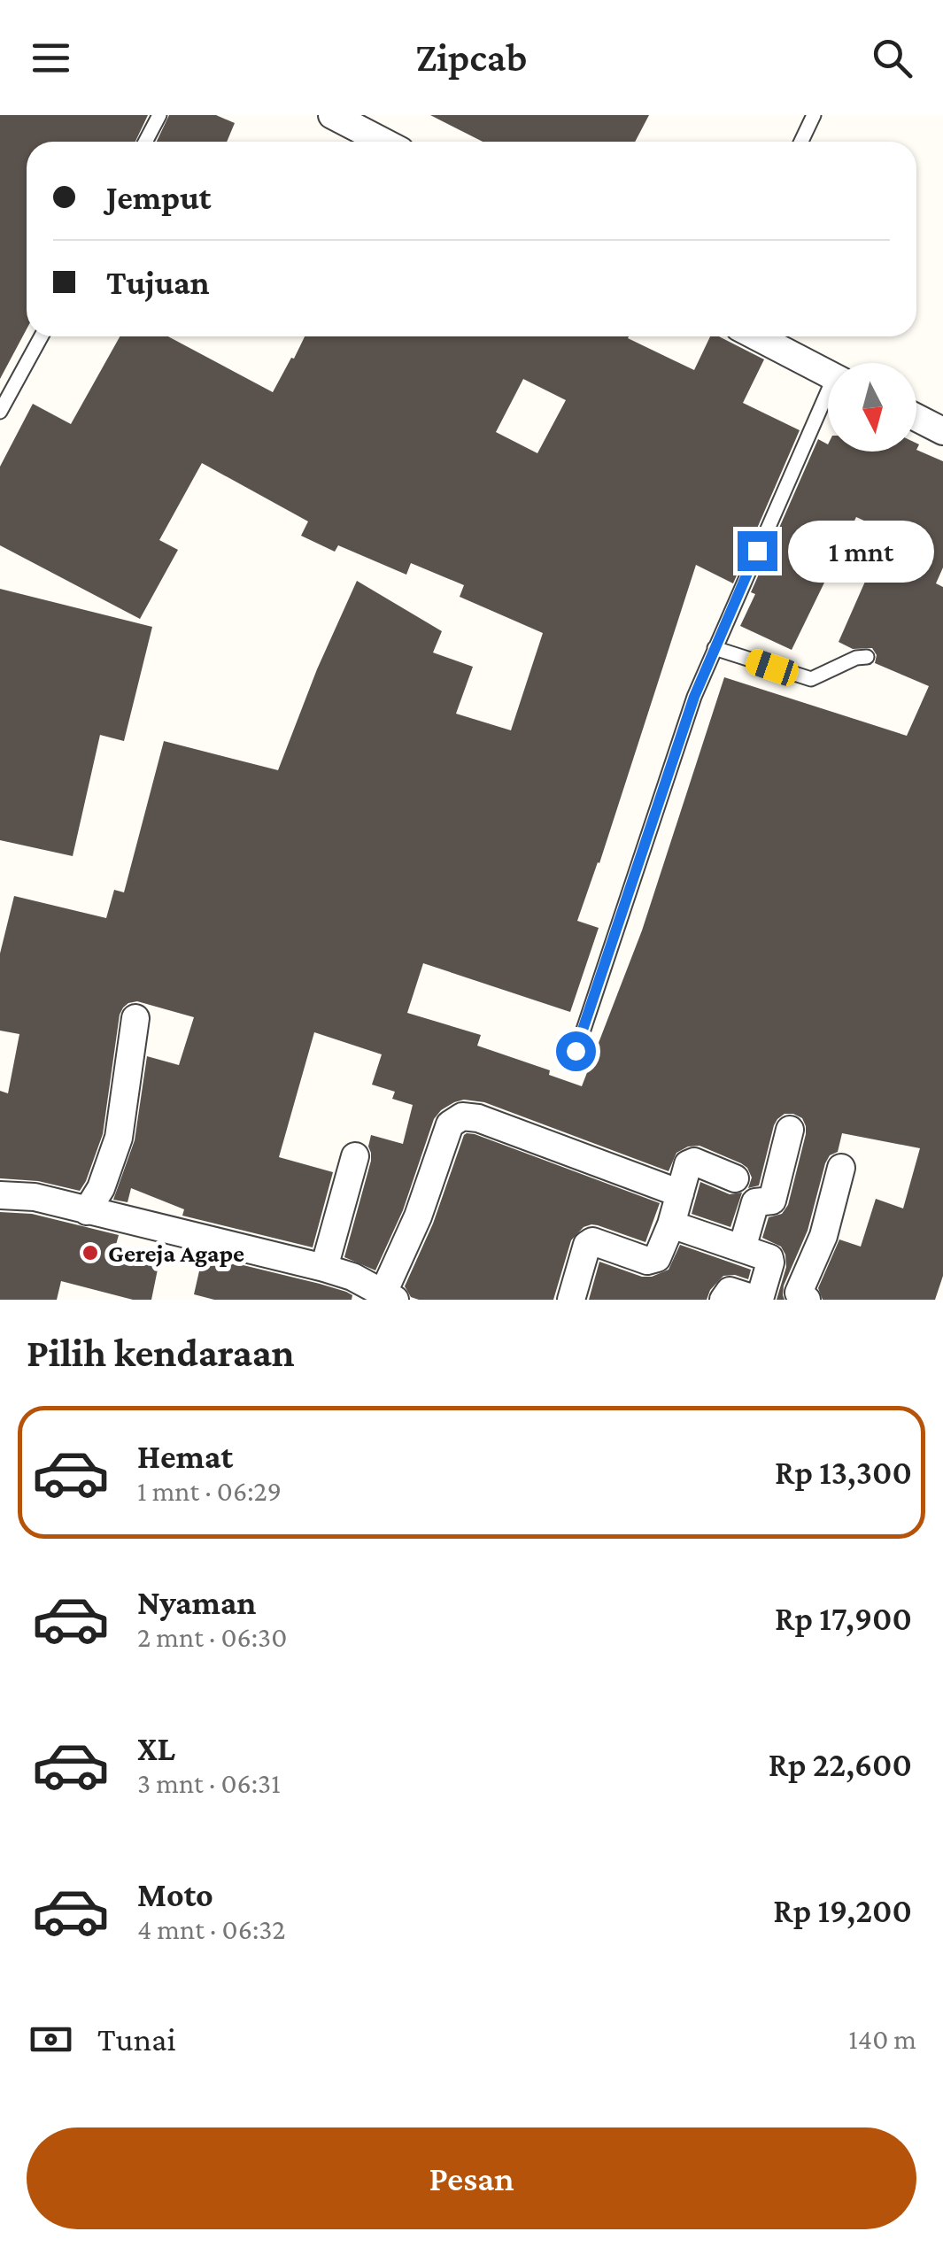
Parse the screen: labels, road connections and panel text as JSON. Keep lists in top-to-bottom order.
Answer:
{
  "places": ["Gereja Agape"],
  "north": "bottom",
  "page": {
    "header": "Zipcab",
    "banner": ["Jemput", "Tujuan"],
    "bubble": "1 mnt",
    "heading": "Pilih kendaraan",
    "list": [
      {
        "name": "Hemat",
        "note": "1 mnt · 06:29",
        "value": "Rp 13,300"
      },
      {
        "name": "Nyaman",
        "note": "2 mnt · 06:30",
        "value": "Rp 17,900"
      },
      {
        "name": "XL",
        "note": "3 mnt · 06:31",
        "value": "Rp 22,600"
      },
      {
        "name": "Moto",
        "note": "4 mnt · 06:32",
        "value": "Rp 19,200"
      }
    ],
    "pay": ["Tunai", "140 m"],
    "buttons": "Pesan"
  }
}
